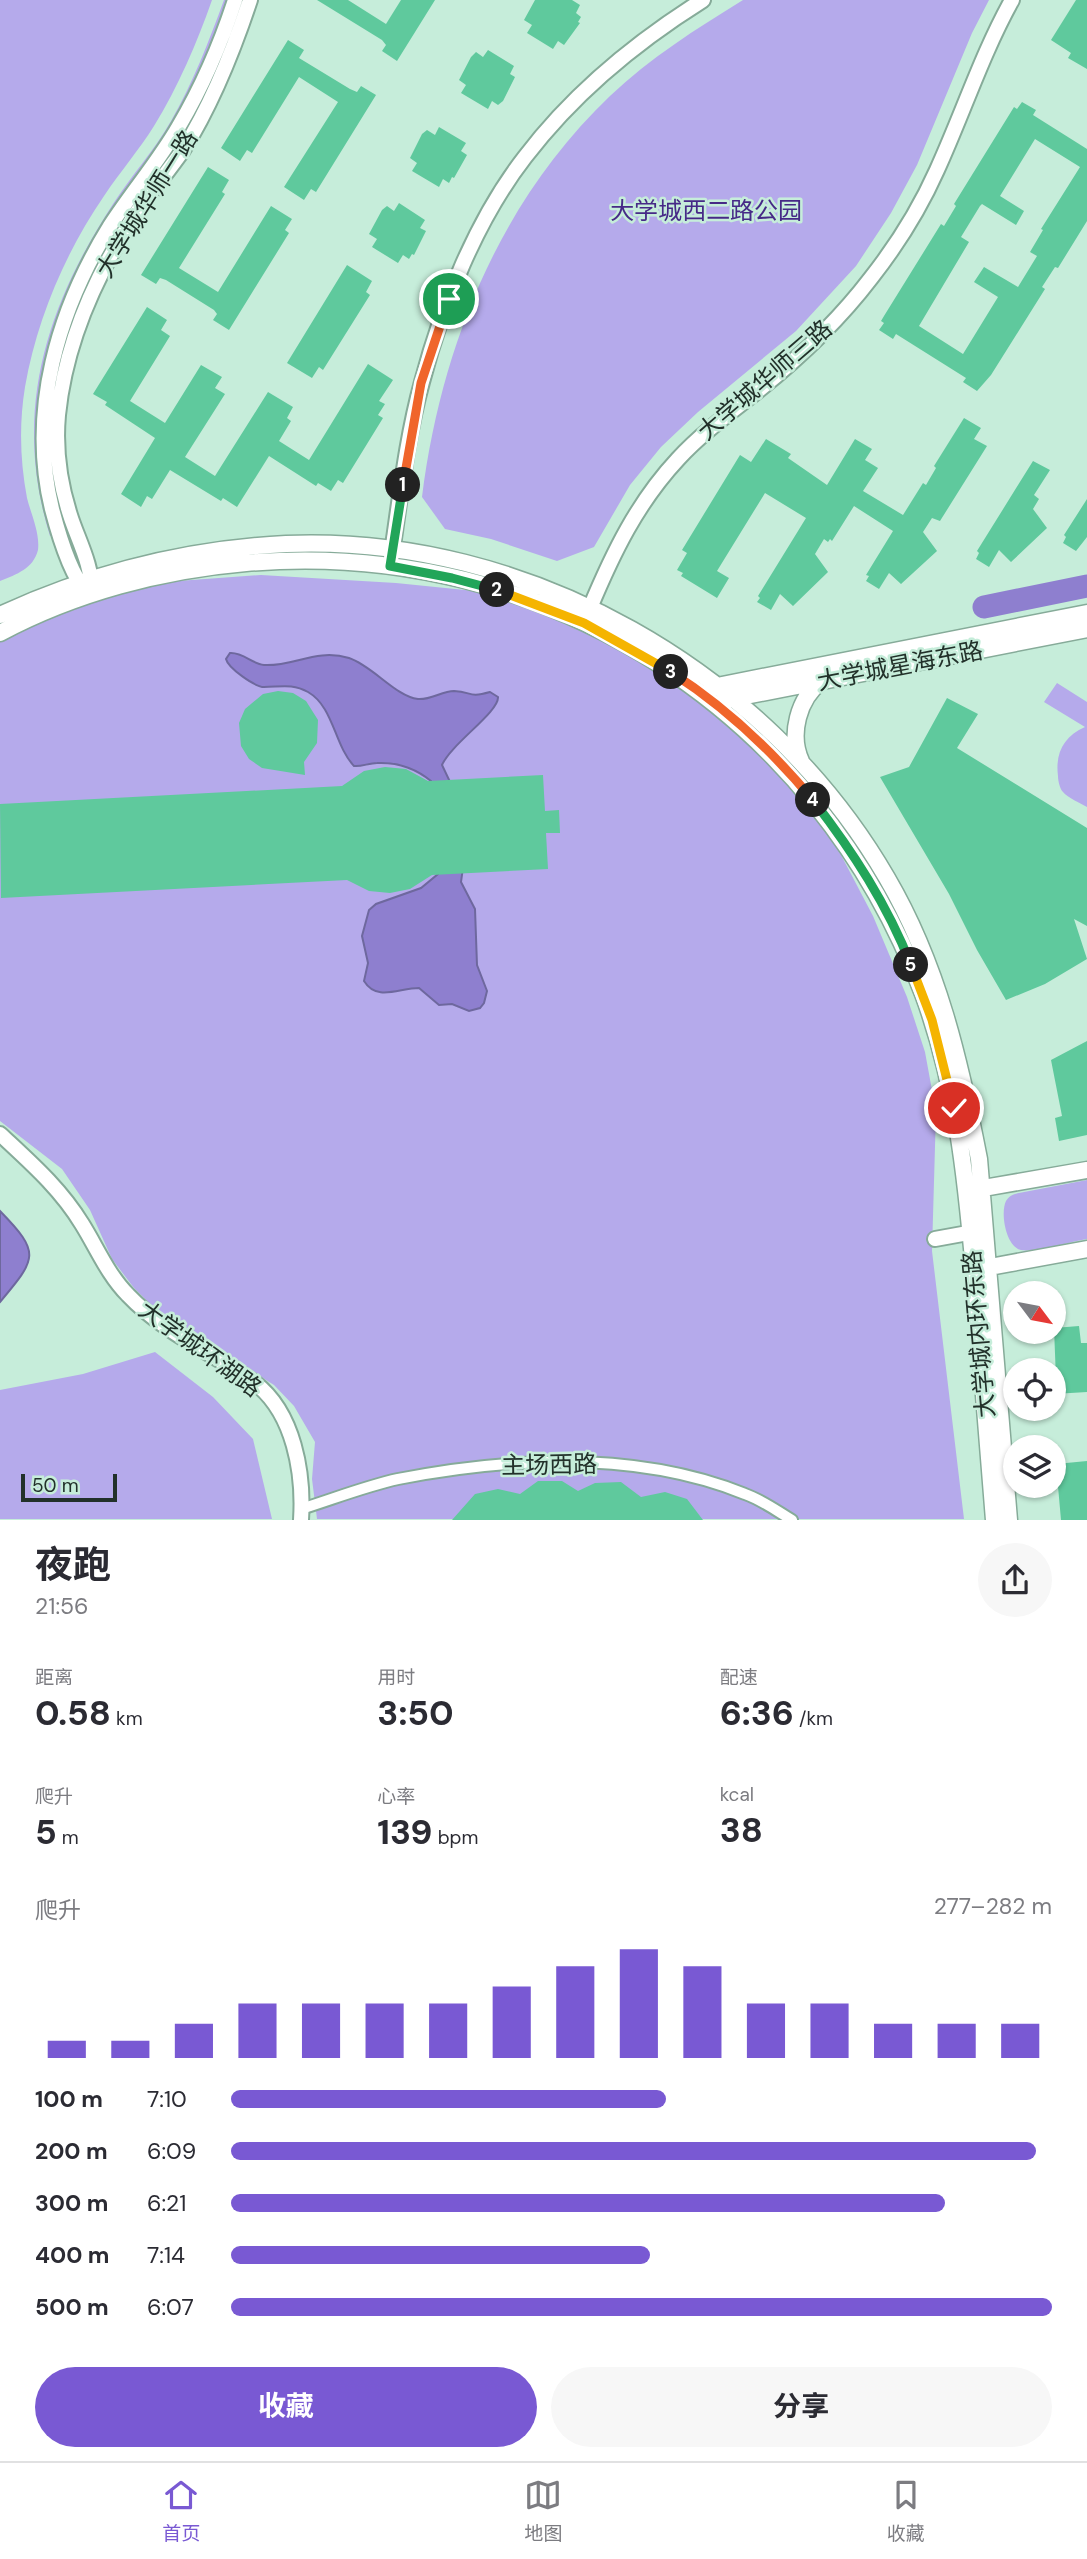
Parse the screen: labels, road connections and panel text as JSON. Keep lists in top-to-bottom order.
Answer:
{
  "streets": {
    "main road": ["大学城星海东路", "大学城内环东路"],
    "street": [
      "大学城华师一路",
      "大学城华师三路",
      "大学城环湖路",
      "主场西路"
    ]
  },
  "crossings": [
    ["大学城环湖路", "主场西路"]
  ],
  "parks": ["大学城西二路公园"],
  "scale_bar": "50 m",
  "north": "bottom right",
  "page": {
    "pins": [
      "1",
      "2",
      "3",
      "4",
      "5"
    ],
    "scale": "50 m",
    "heading": ["夜跑", "21:56"],
    "stats": [
      ["距离", "0.58 km"],
      ["用时", "3:50"],
      ["配速", "6:36 /km"],
      ["爬升", "5 m"],
      ["心率", "139 bpm"],
      ["kcal", "38"]
    ],
    "chart": ["爬升", "277–282 m"],
    "list": [
      {
        "name": "100 m",
        "note": "7:10"
      },
      {
        "name": "200 m",
        "note": "6:09"
      },
      {
        "name": "300 m",
        "note": "6:21"
      },
      {
        "name": "400 m",
        "note": "7:14"
      },
      {
        "name": "500 m",
        "note": "6:07"
      }
    ],
    "buttons": ["收藏", "分享"],
    "tabs": ["首页", "地图", "收藏"]
  }
}
